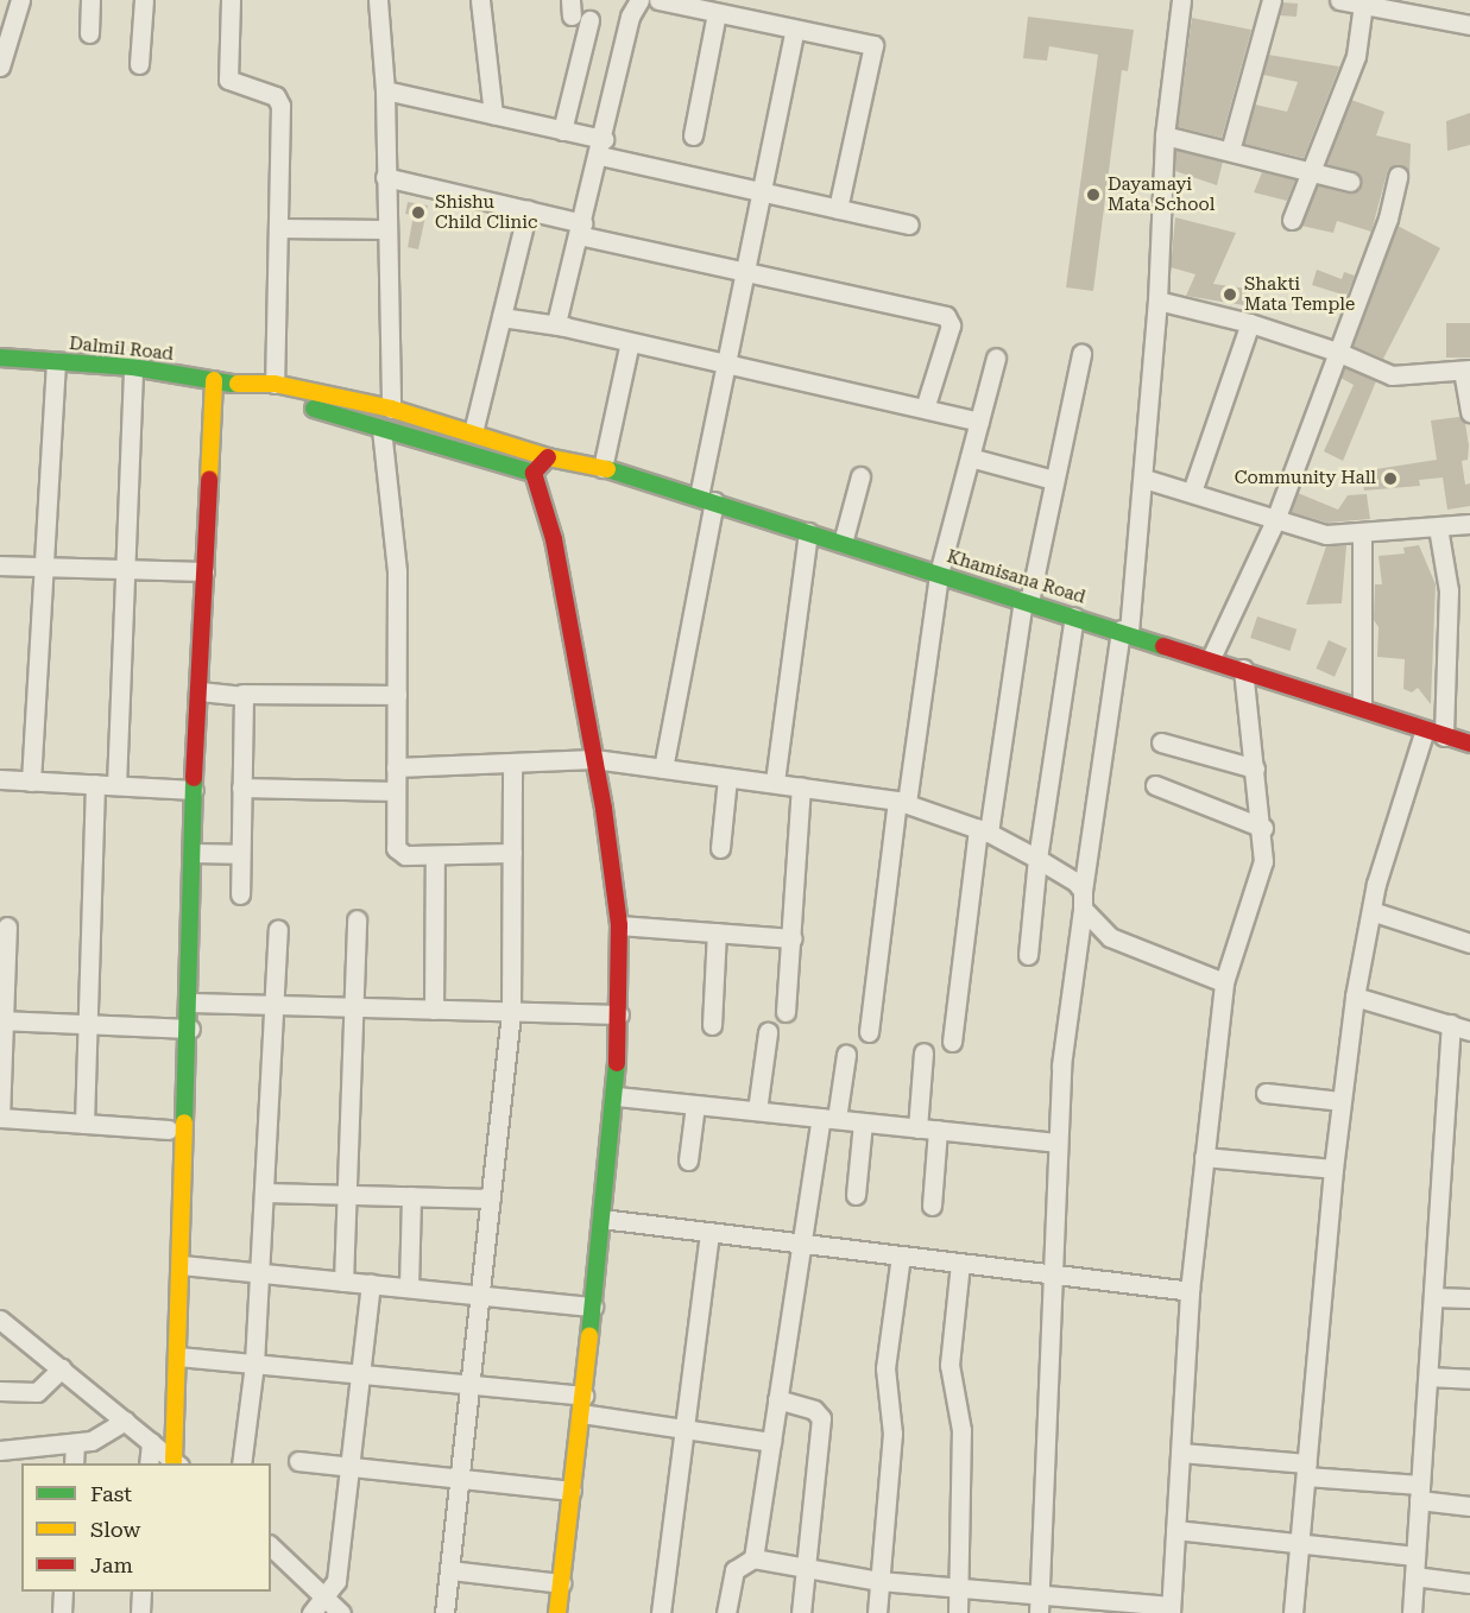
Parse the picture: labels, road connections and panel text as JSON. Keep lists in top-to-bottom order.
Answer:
{
  "streets": {
    "street": ["Dalmil Road", "Khamisana Road"]
  },
  "crossings": [
    ["Dalmil Road", "Khamisana Road"]
  ],
  "places": [
    "Dayamayi Mata School",
    "Shishu Child Clinic",
    "Shakti Mata Temple",
    "Community Hall"
  ],
  "legend": ["Fast", "Slow", "Jam"]
}
